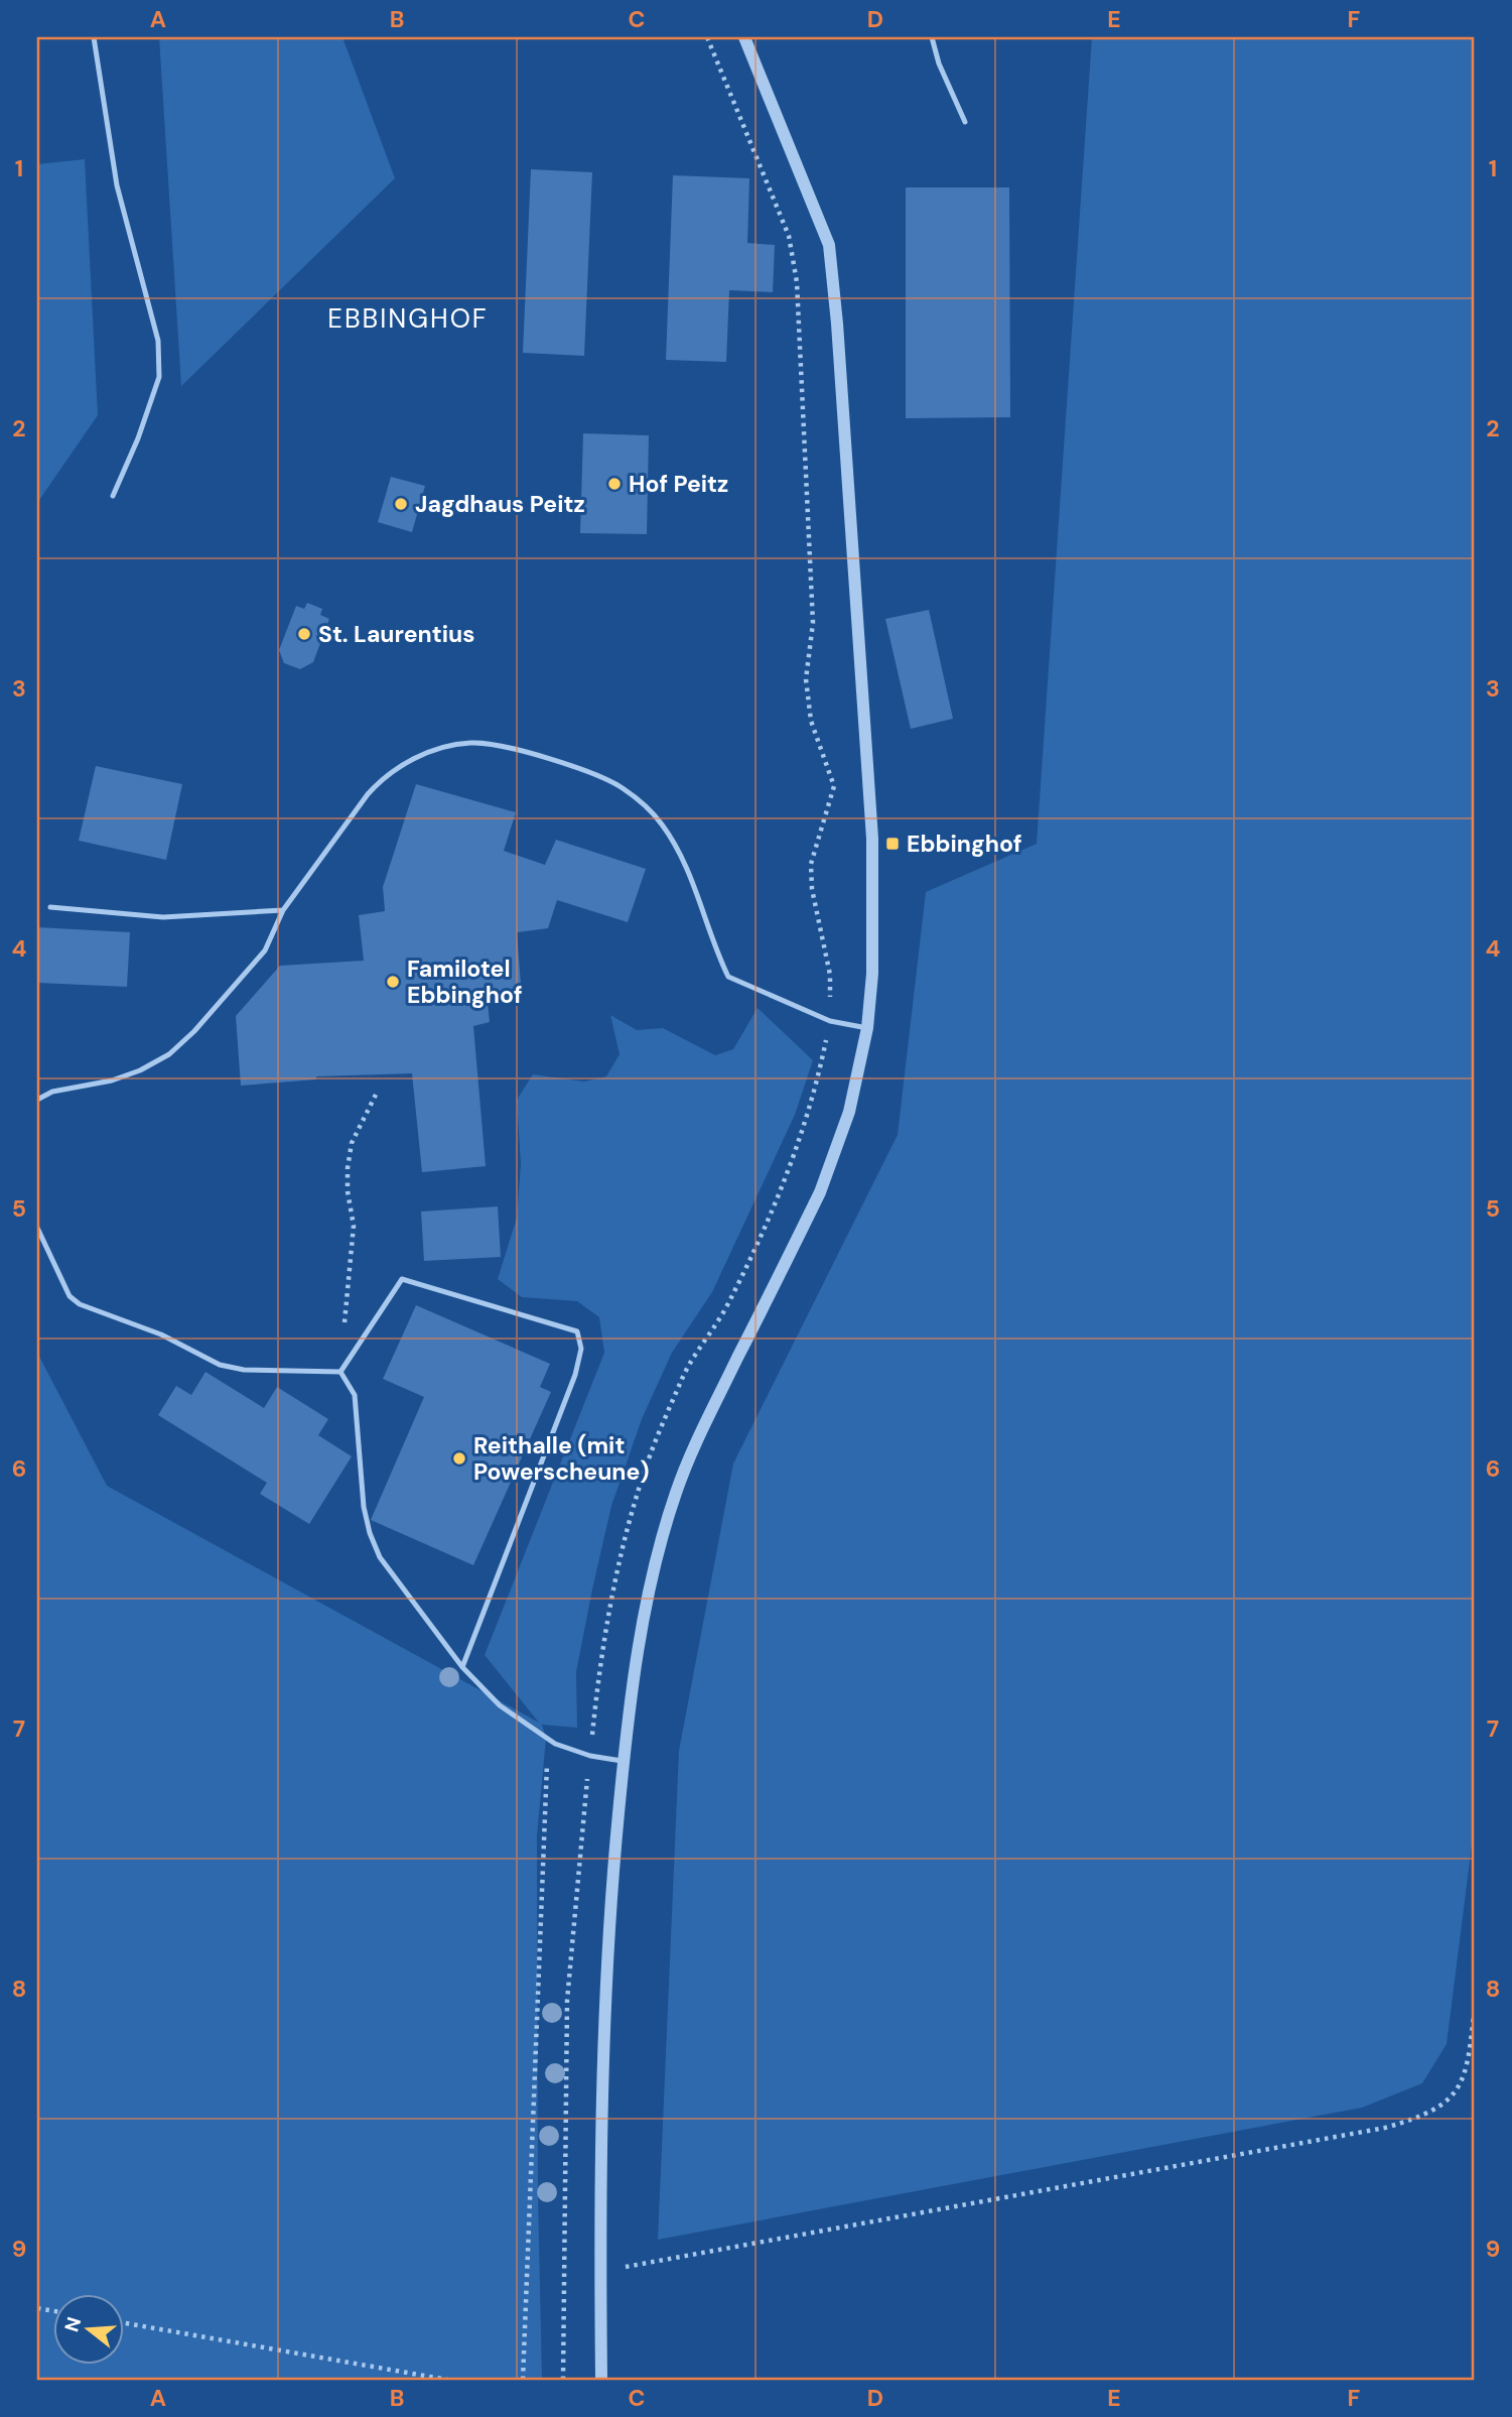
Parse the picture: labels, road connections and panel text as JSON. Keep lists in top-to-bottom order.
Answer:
{
  "districts": ["EBBINGHOF"],
  "places": {
    "other": [
      "Hof Peitz",
      "Jagdhaus Peitz",
      "St. Laurentius",
      "Familotel Ebbinghof",
      "Reithalle (mit Powerscheune)"
    ],
    "transit": ["Ebbinghof"]
  },
  "north": "left",
  "grid": {
    "columns": [
      "A",
      "B",
      "C",
      "D",
      "E",
      "F"
    ],
    "rows": [
      "1",
      "2",
      "3",
      "4",
      "5",
      "6",
      "7",
      "8",
      "9"
    ]
  }
}
